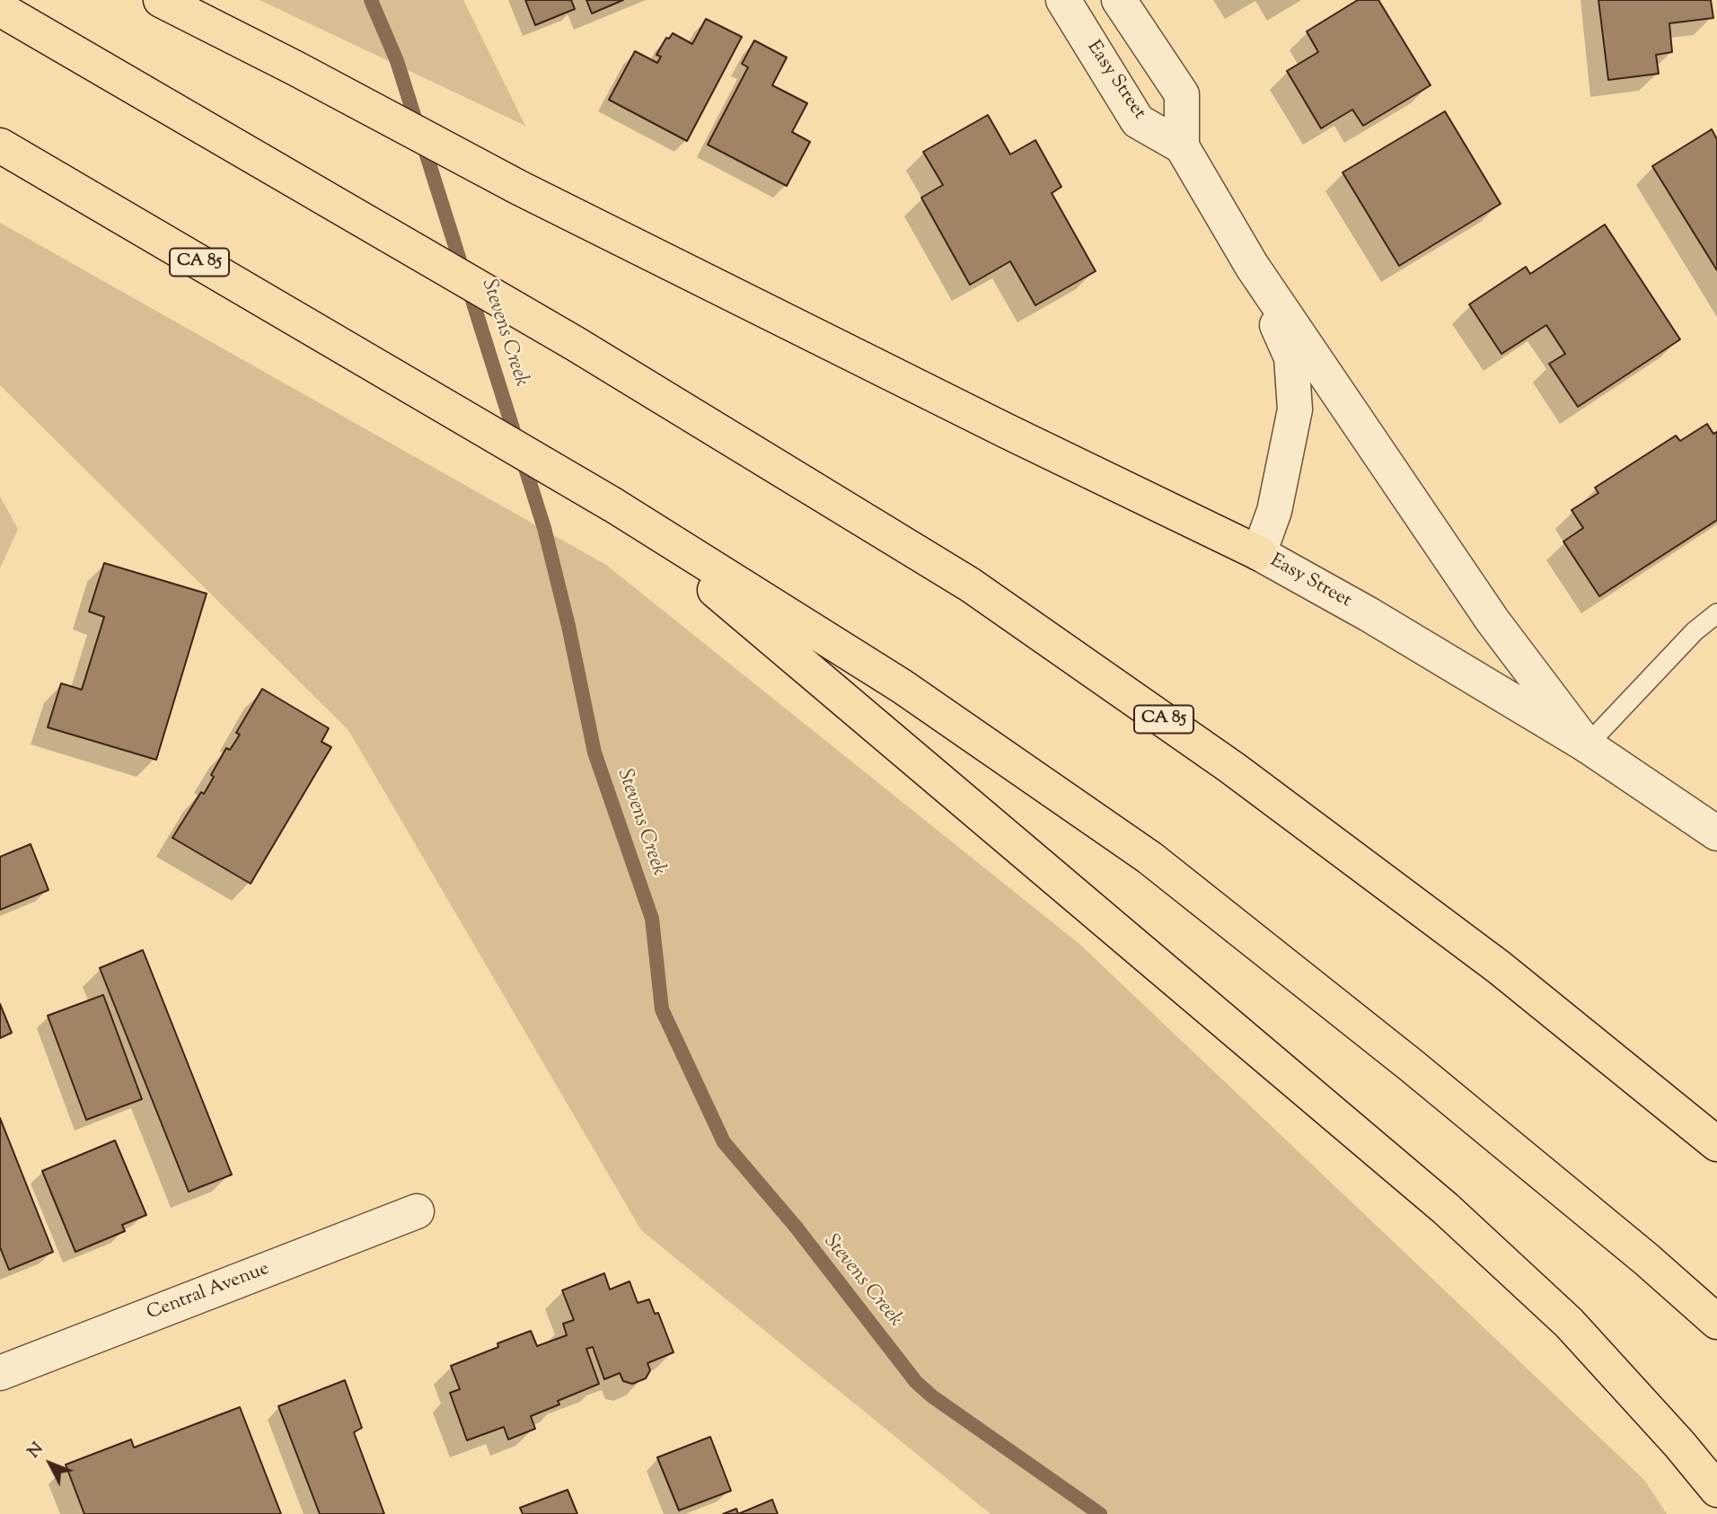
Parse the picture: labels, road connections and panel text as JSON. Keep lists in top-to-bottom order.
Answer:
{
  "streets": {
    "highway": ["CA 85"],
    "street": ["Easy Street", "Central Avenue"]
  },
  "water": ["Stevens Creek"],
  "north": "top left"
}
